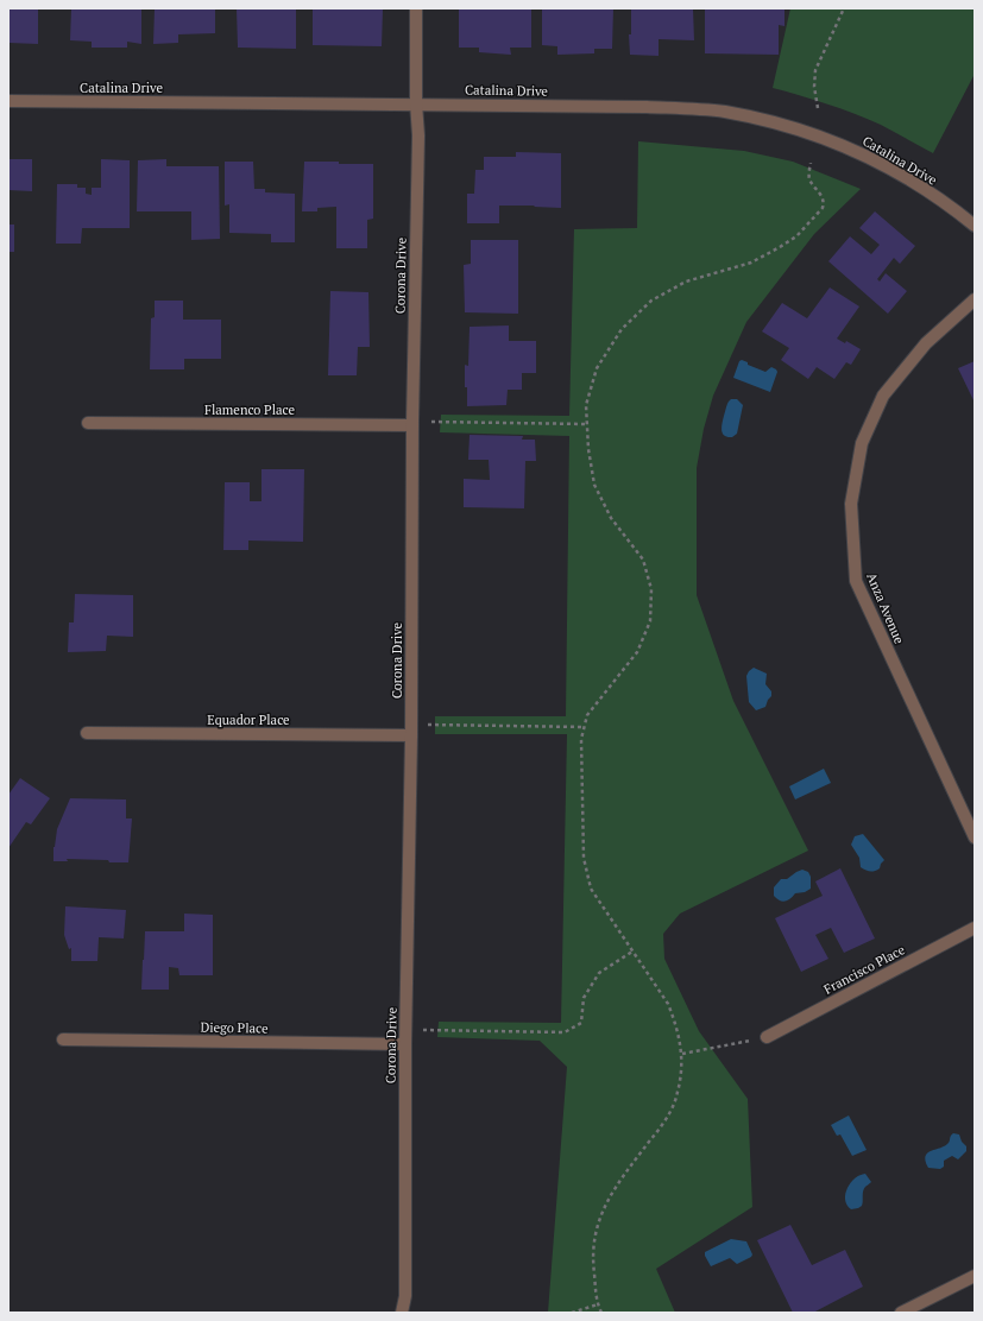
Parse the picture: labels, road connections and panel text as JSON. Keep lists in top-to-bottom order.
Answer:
{
  "streets": {
    "street": [
      "Catalina Drive",
      "Corona Drive",
      "Flamenco Place",
      "Anza Avenue",
      "Equador Place",
      "Francisco Place",
      "Diego Place"
    ]
  },
  "crossings": [
    ["Catalina Drive", "Corona Drive"],
    ["Corona Drive", "Flamenco Place"],
    ["Corona Drive", "Equador Place"],
    ["Corona Drive", "Diego Place"]
  ]
}
